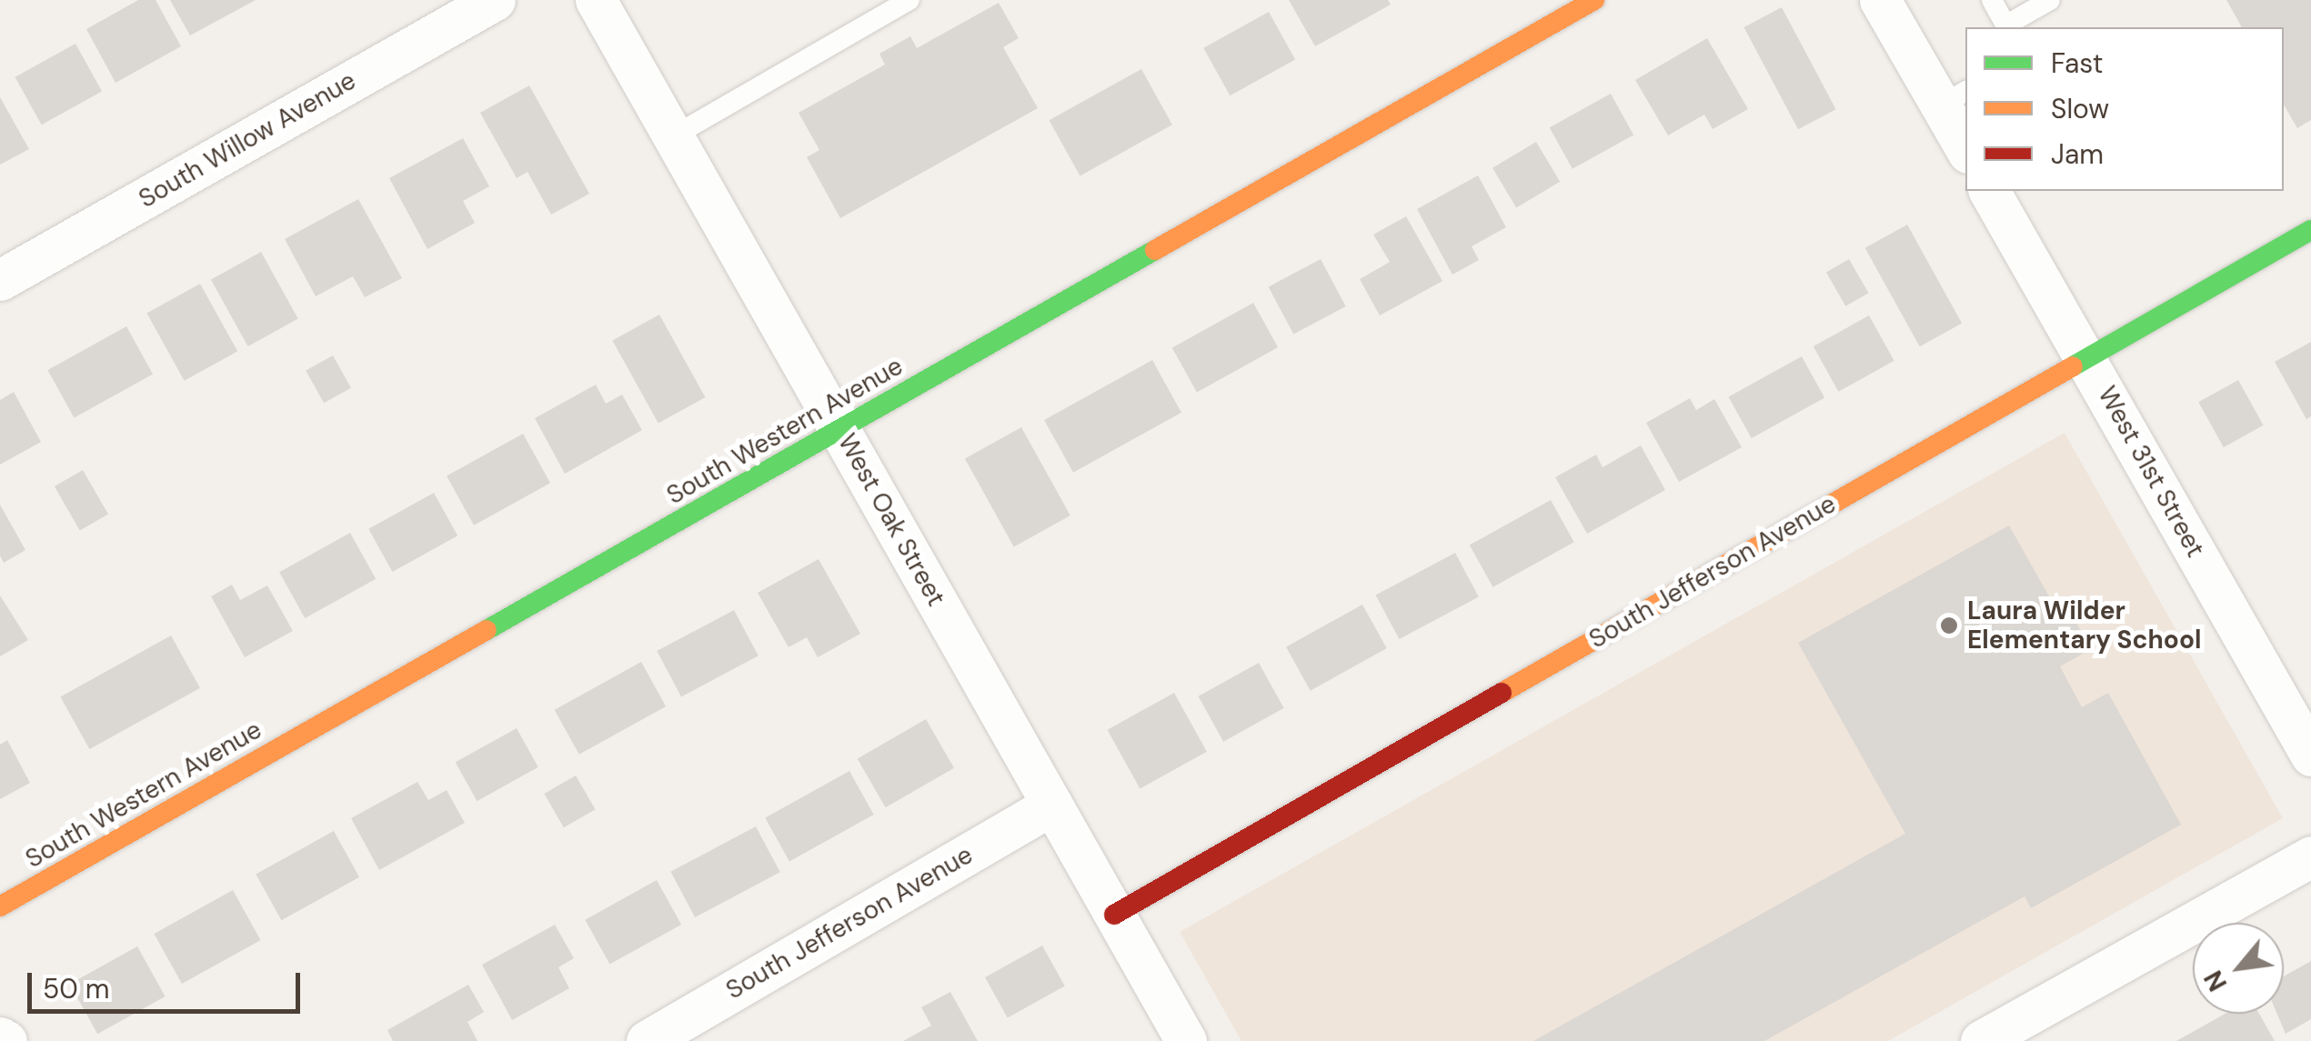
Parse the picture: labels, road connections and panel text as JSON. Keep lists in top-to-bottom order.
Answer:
{
  "streets": {
    "street": [
      "South Willow Avenue",
      "South Western Avenue",
      "West 31st Street",
      "West Oak Street",
      "South Jefferson Avenue"
    ]
  },
  "crossings": [
    ["South Western Avenue", "West Oak Street"],
    ["West 31st Street", "South Jefferson Avenue"],
    ["West Oak Street", "South Jefferson Avenue"]
  ],
  "places": ["Laura Wilder Elementary School"],
  "legend": ["Fast", "Slow", "Jam"],
  "scale_bar": "50 m",
  "north": "bottom left"
}
